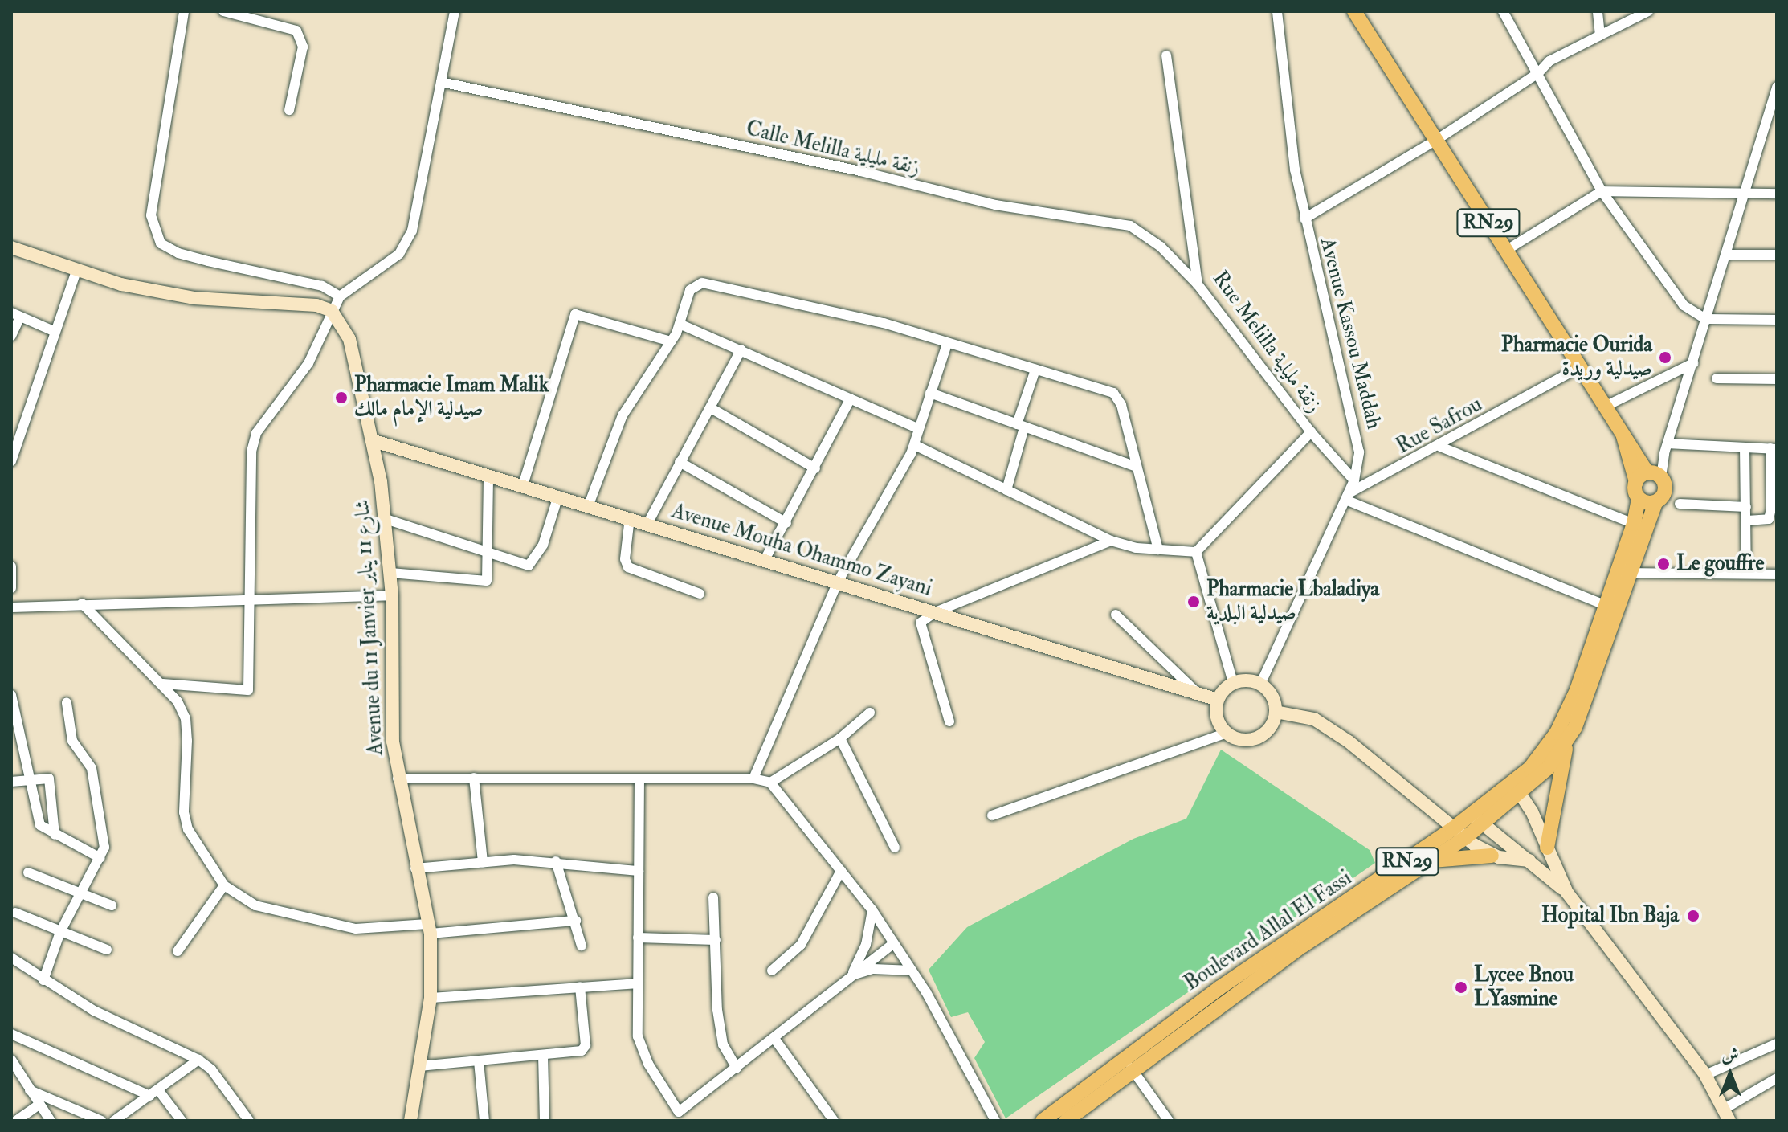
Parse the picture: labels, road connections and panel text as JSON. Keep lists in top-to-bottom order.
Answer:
{
  "streets": {
    "main road": ["RN29", "Boulevard Allal El Fassi"],
    "street": [
      "Calle Melilla زنقة مليلية",
      "Avenue Kassou Maddah",
      "Rue Melilla زنقة مليلية",
      "Rue Safrou",
      "Avenue Mouha Ohammo Zayani",
      "Avenue du 11 Janvier شارع 11 يناير"
    ]
  },
  "crossings": [
    ["Calle Melilla زنقة مليلية", "Rue Melilla زنقة مليلية"],
    ["RN29", "Rue Safrou"],
    ["RN29", "Boulevard Allal El Fassi"],
    ["Avenue Kassou Maddah", "Rue Melilla زنقة مليلية"],
    ["Avenue Kassou Maddah", "Rue Safrou"],
    ["Avenue Kassou Maddah", "Avenue Mouha Ohammo Zayani"],
    ["Avenue Mouha Ohammo Zayani", "Avenue du 11 Janvier شارع 11 يناير"]
  ],
  "places": [
    "Pharmacie Ourida صيدلية وريدة",
    "Pharmacie Imam Malik صيدلية الإمام مالك",
    "Le gouffre",
    "Pharmacie Lbaladiya صيدلية البلدية",
    "Hopital Ibn Baja",
    "Lycee Bnou LYasmine"
  ],
  "north": "top"
}
